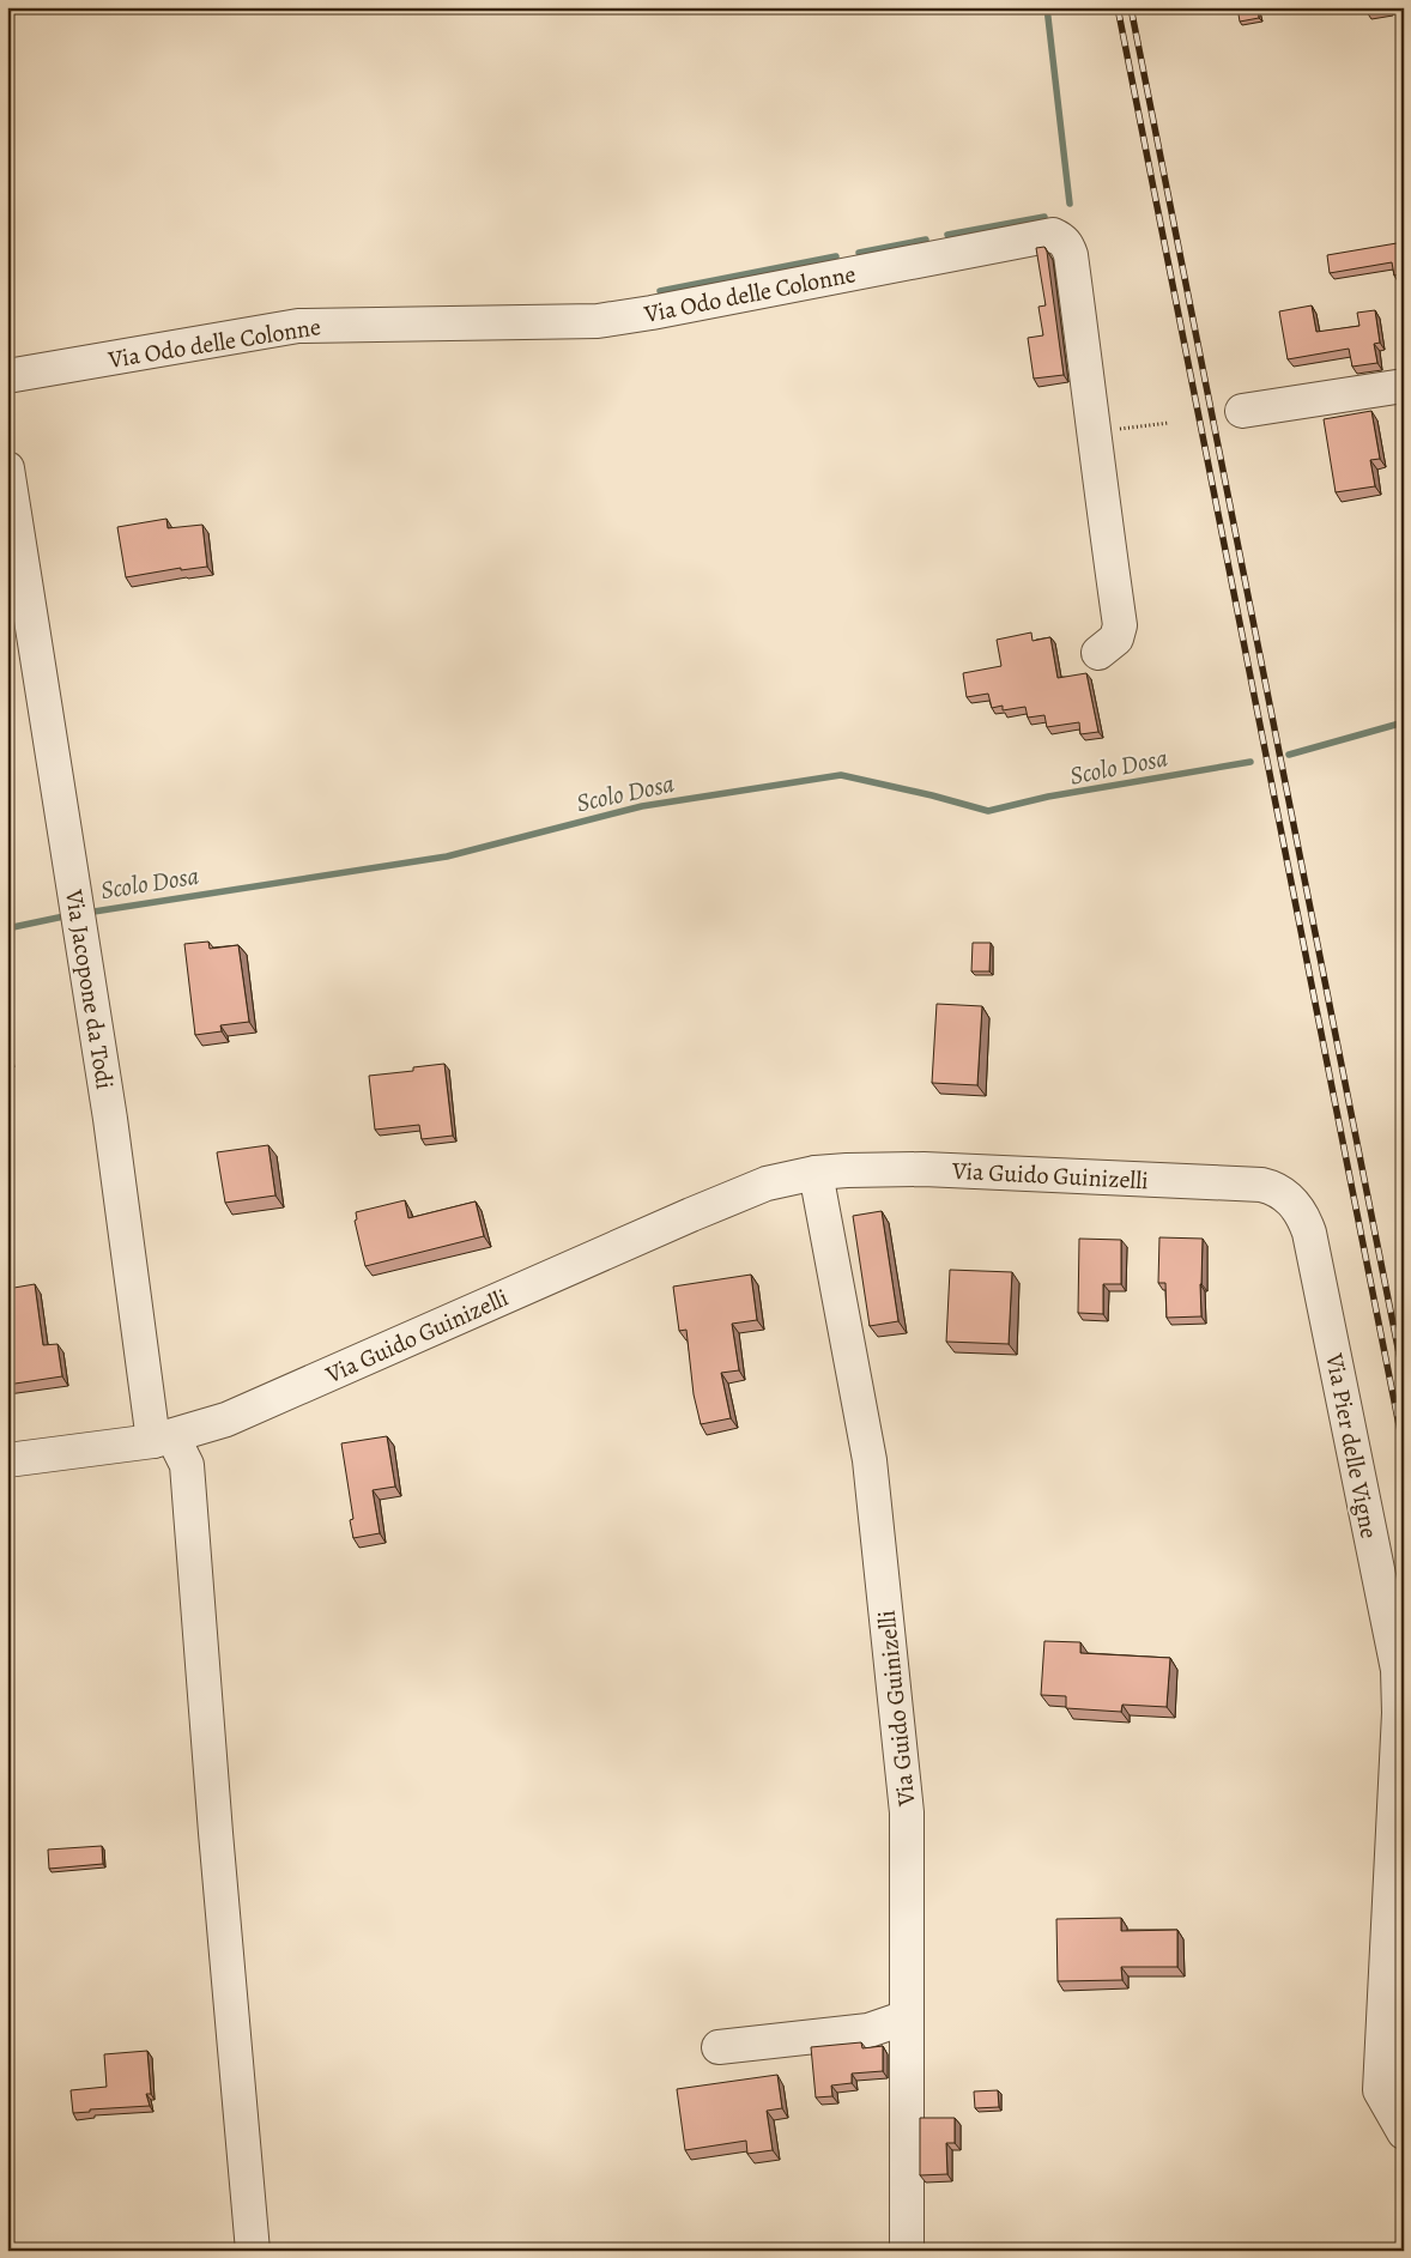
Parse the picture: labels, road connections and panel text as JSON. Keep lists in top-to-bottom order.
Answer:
{
  "streets": {
    "street": [
      "Via Odo delle Colonne",
      "Via Jacopone da Todi",
      "Via Guido Guinizelli",
      "Via Pier delle Vigne"
    ]
  },
  "crossings": [
    ["Via Jacopone da Todi", "Via Guido Guinizelli"],
    ["Via Guido Guinizelli", "Via Pier delle Vigne"]
  ],
  "water": ["Scolo Dosa"]
}
